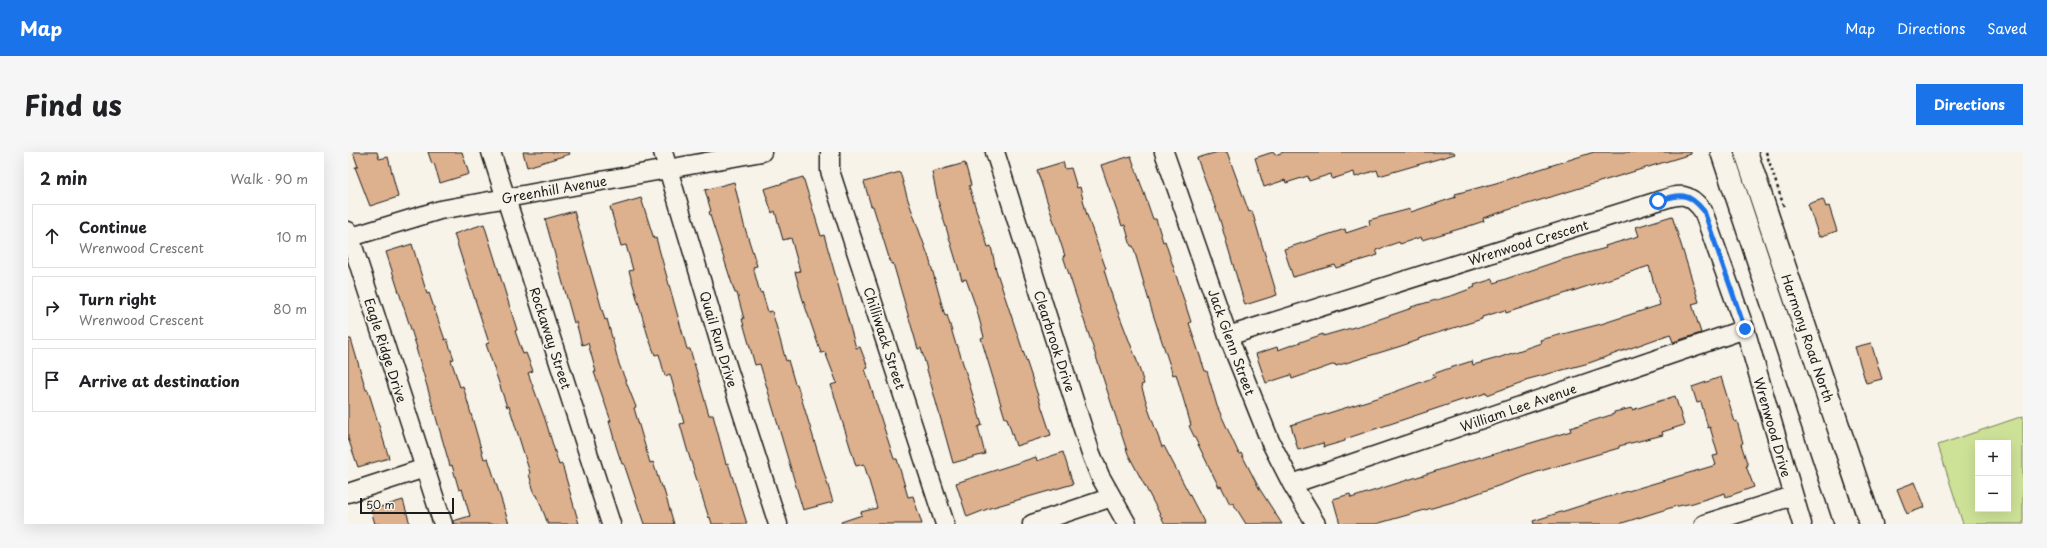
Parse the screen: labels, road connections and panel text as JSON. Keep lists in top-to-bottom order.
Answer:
{
  "streets": {
    "main road": ["Harmony Road North"],
    "street": [
      "Greenhill Avenue",
      "Wrenwood Crescent",
      "Rockaway Street",
      "Chilliwack Street",
      "Quail Run Drive",
      "Clearbrook Drive",
      "Jack Glenn Street",
      "Eagle Ridge Drive",
      "William Lee Avenue",
      "Wrenwood Drive"
    ]
  },
  "crossings": [
    ["Greenhill Avenue", "Rockaway Street"],
    ["Greenhill Avenue", "Quail Run Drive"],
    ["Greenhill Avenue", "Eagle Ridge Drive"],
    ["Wrenwood Crescent", "Jack Glenn Street"],
    ["Wrenwood Crescent", "William Lee Avenue"],
    ["Wrenwood Crescent", "Wrenwood Drive"],
    ["Jack Glenn Street", "William Lee Avenue"],
    ["William Lee Avenue", "Wrenwood Drive"]
  ],
  "scale_bar": "50 m",
  "page": {
    "header": "Map",
    "nav": ["Map", "Directions", "Saved"],
    "title": "Find us",
    "buttons": "Directions",
    "heading": ["2 min", "Walk · 90 m"],
    "list": [
      ["Continue", "Wrenwood Crescent", "10 m"],
      ["Turn right", "Wrenwood Crescent", "80 m"],
      "Arrive at destination"
    ],
    "map_buttons": ["+", "−"],
    "scale": "50 m"
  }
}
